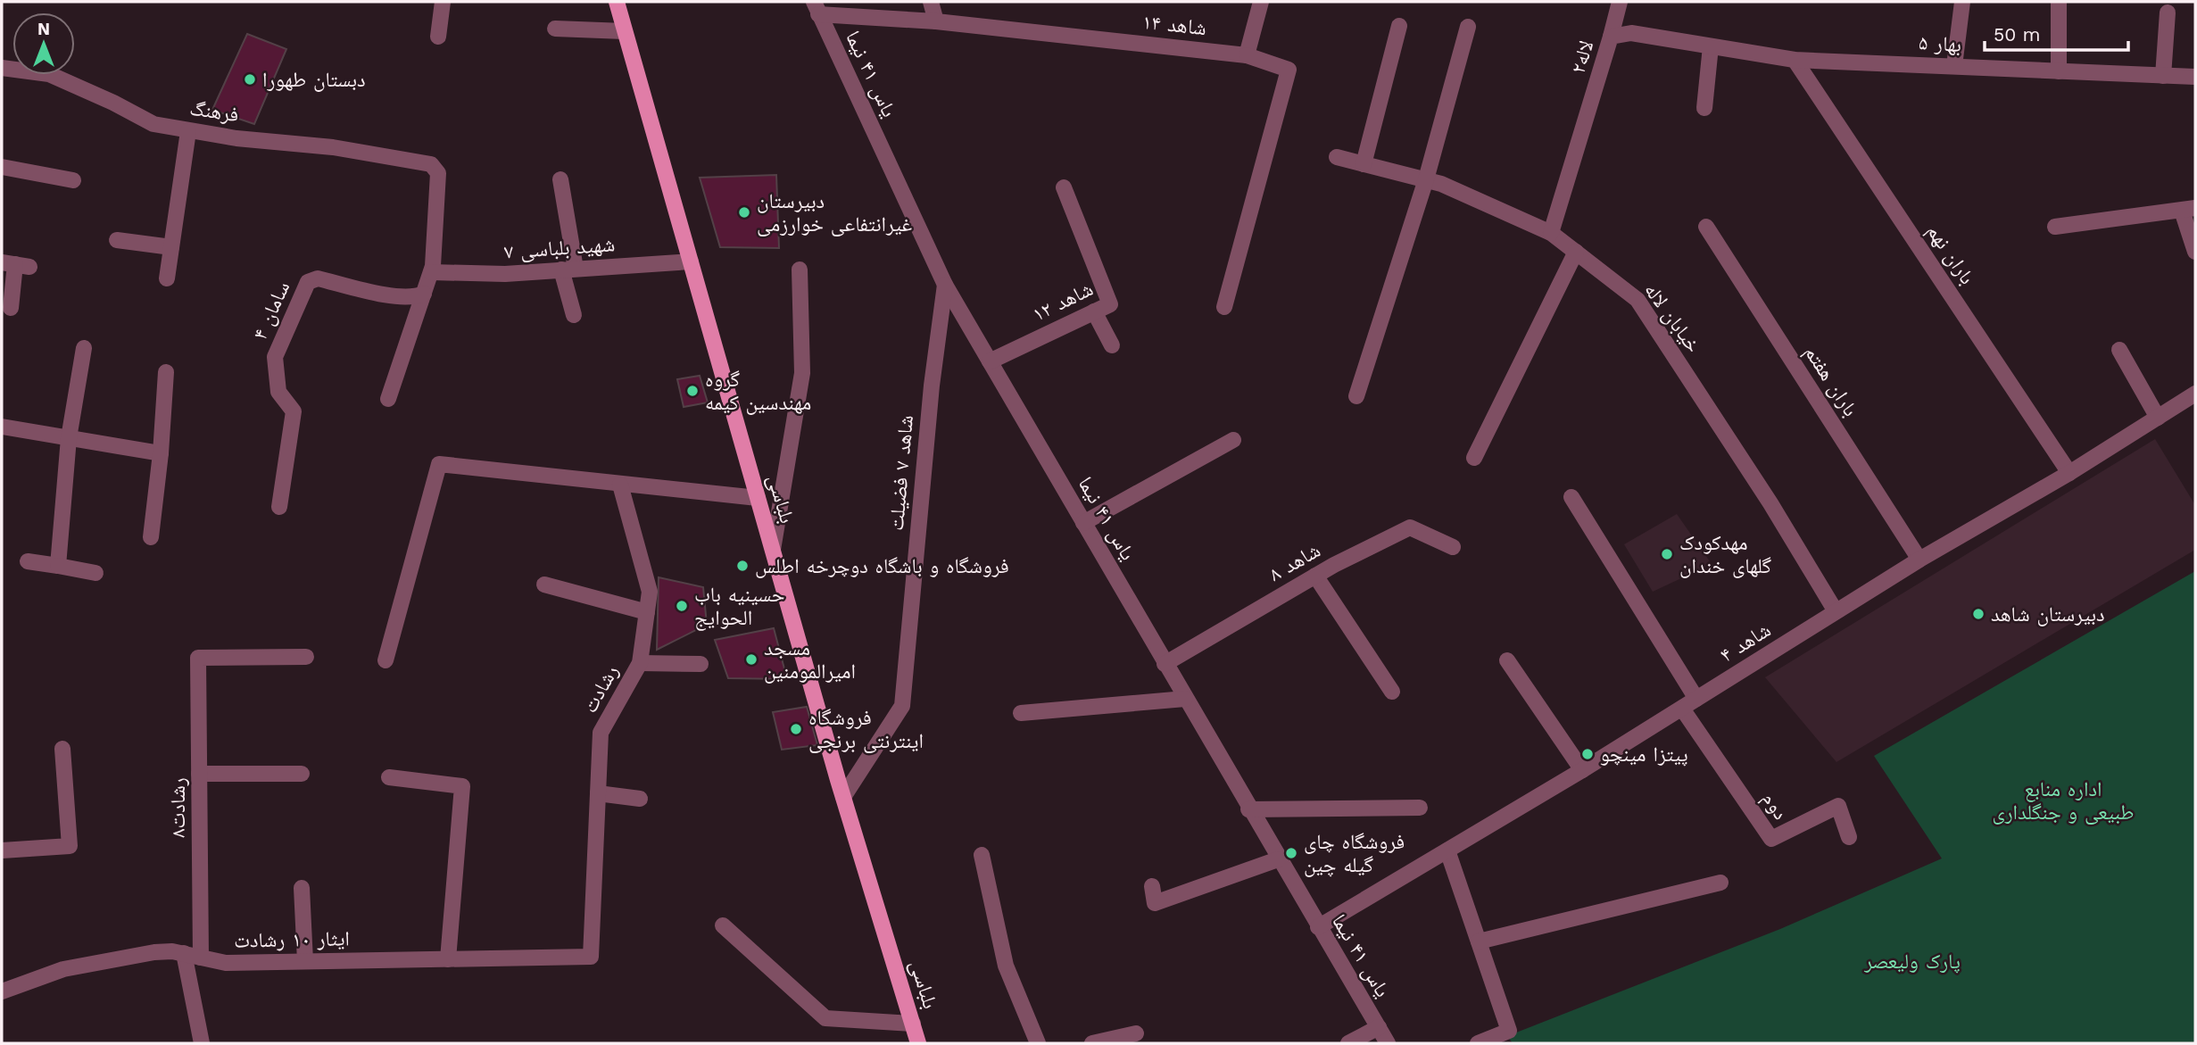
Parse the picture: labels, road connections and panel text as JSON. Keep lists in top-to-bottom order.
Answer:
{
  "streets": {
    "main road": ["بلباسی"],
    "street": [
      "شاهد ۱۴",
      "بهار ۵",
      "لاله۲",
      "یاس ۴۱ نیما",
      "فرهنگ",
      "شهید بلباسی ۷",
      "باران نهم",
      "شاهد ۱۲",
      "سامان ۴",
      "خیابان لاله",
      "باران هفتم",
      "شاهد ۷ فضیلت",
      "شاهد ۸",
      "شاهد ۴",
      "رشادت",
      "دوم",
      "رشادت۸",
      "ایثار ۱۰ رشادت"
    ]
  },
  "crossings": [
    ["شاهد ۱۴", "یاس ۴۱ نیما"],
    ["بهار ۵", "لاله۲"],
    ["بهار ۵", "باران نهم"],
    ["لاله۲", "باران نهم"],
    ["لاله۲", "خیابان لاله"],
    ["یاس ۴۱ نیما", "شاهد ۱۲"],
    ["یاس ۴۱ نیما", "شاهد ۷ فضیلت"],
    ["یاس ۴۱ نیما", "شاهد ۸"],
    ["یاس ۴۱ نیما", "شاهد ۴"],
    ["فرهنگ", "شهید بلباسی ۷"],
    ["شهید بلباسی ۷", "بلباسی"],
    ["باران نهم", "شاهد ۴"],
    ["خیابان لاله", "شاهد ۴"],
    ["باران هفتم", "شاهد ۴"],
    ["شاهد ۷ فضیلت", "بلباسی"],
    ["شاهد ۴", "دوم"],
    ["رشادت", "ایثار ۱۰ رشادت"],
    ["رشادت۸", "ایثار ۱۰ رشادت"]
  ],
  "parks": ["اداره منابع طبیعی و جنگلداری", "پارک ولیعصر"],
  "places": [
    "دبستان طهورا",
    "دبیرستان غیرانتفاعی خوارزمی",
    "گروه مهندسین کیمه",
    "مهدکودک گلهای خندان",
    "فروشگاه و باشگاه دوچرخه اطلس",
    "حسینیه باب الحوایج",
    "دبیرستان شاهد",
    "مسجد امیرالمومنین",
    "فروشگاه اینترنتی برنجی",
    "پیتزا مینچو",
    "فروشگاه چای گیله‌ چین"
  ],
  "scale_bar": "50 m",
  "north": "top"
}
